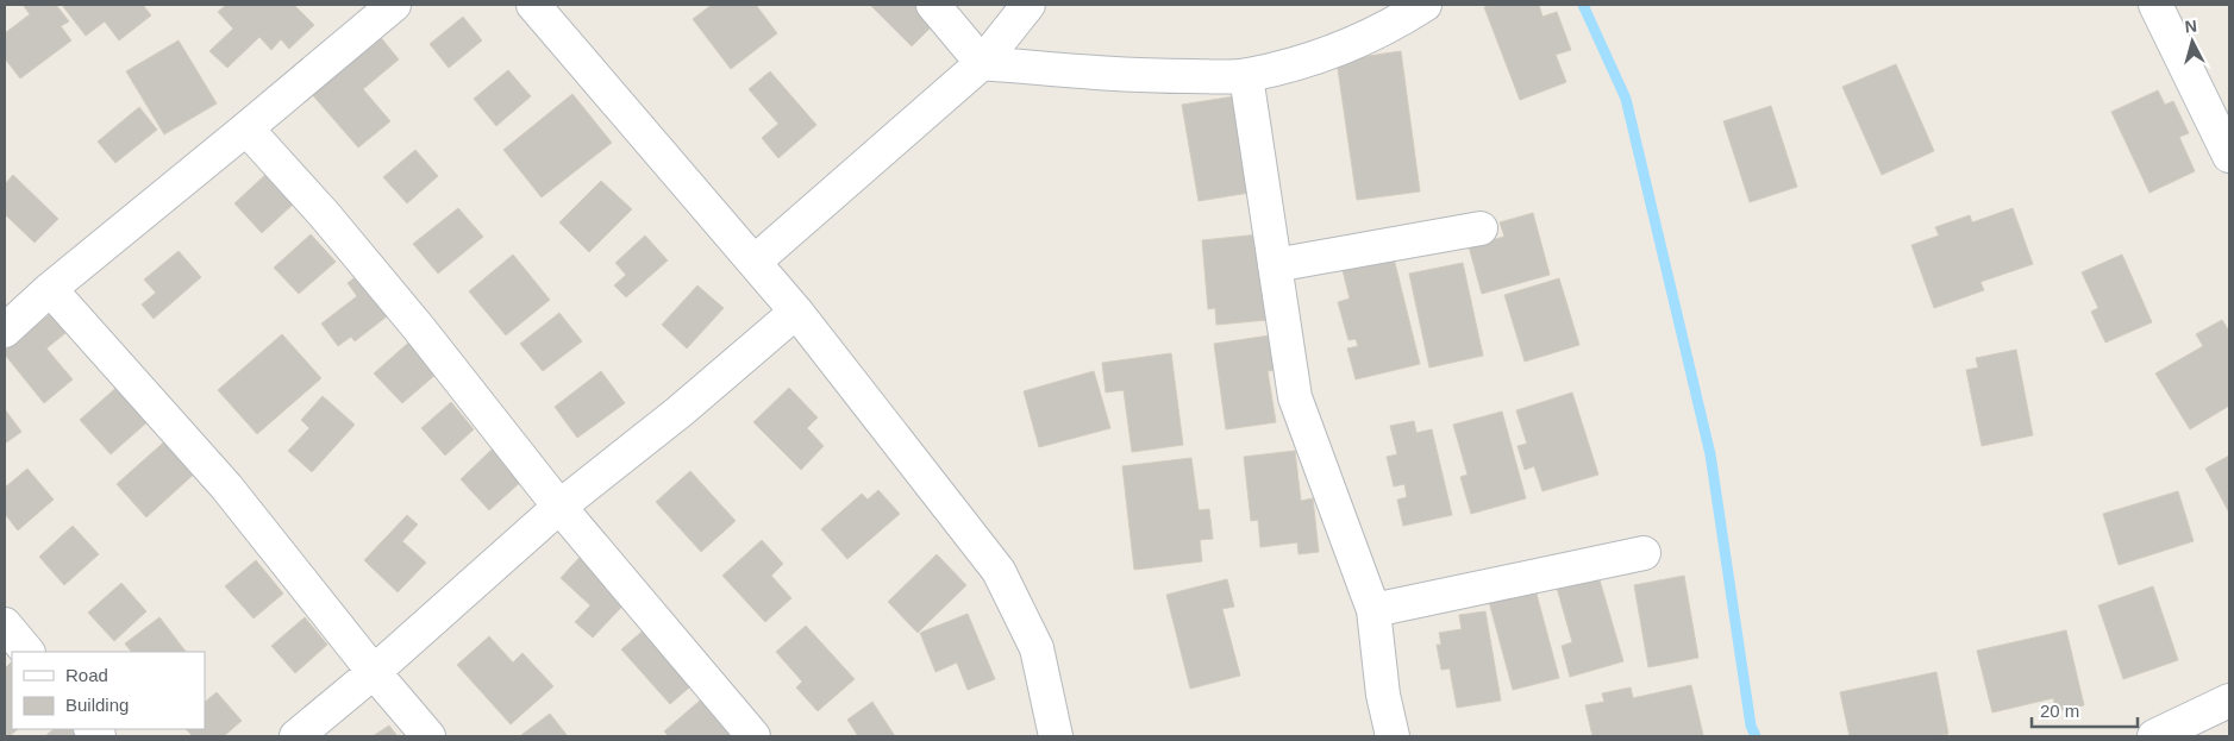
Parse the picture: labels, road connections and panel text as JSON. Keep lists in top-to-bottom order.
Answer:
{
  "legend": ["Road", "Building"],
  "scale_bar": "20 m",
  "north": "top"
}
